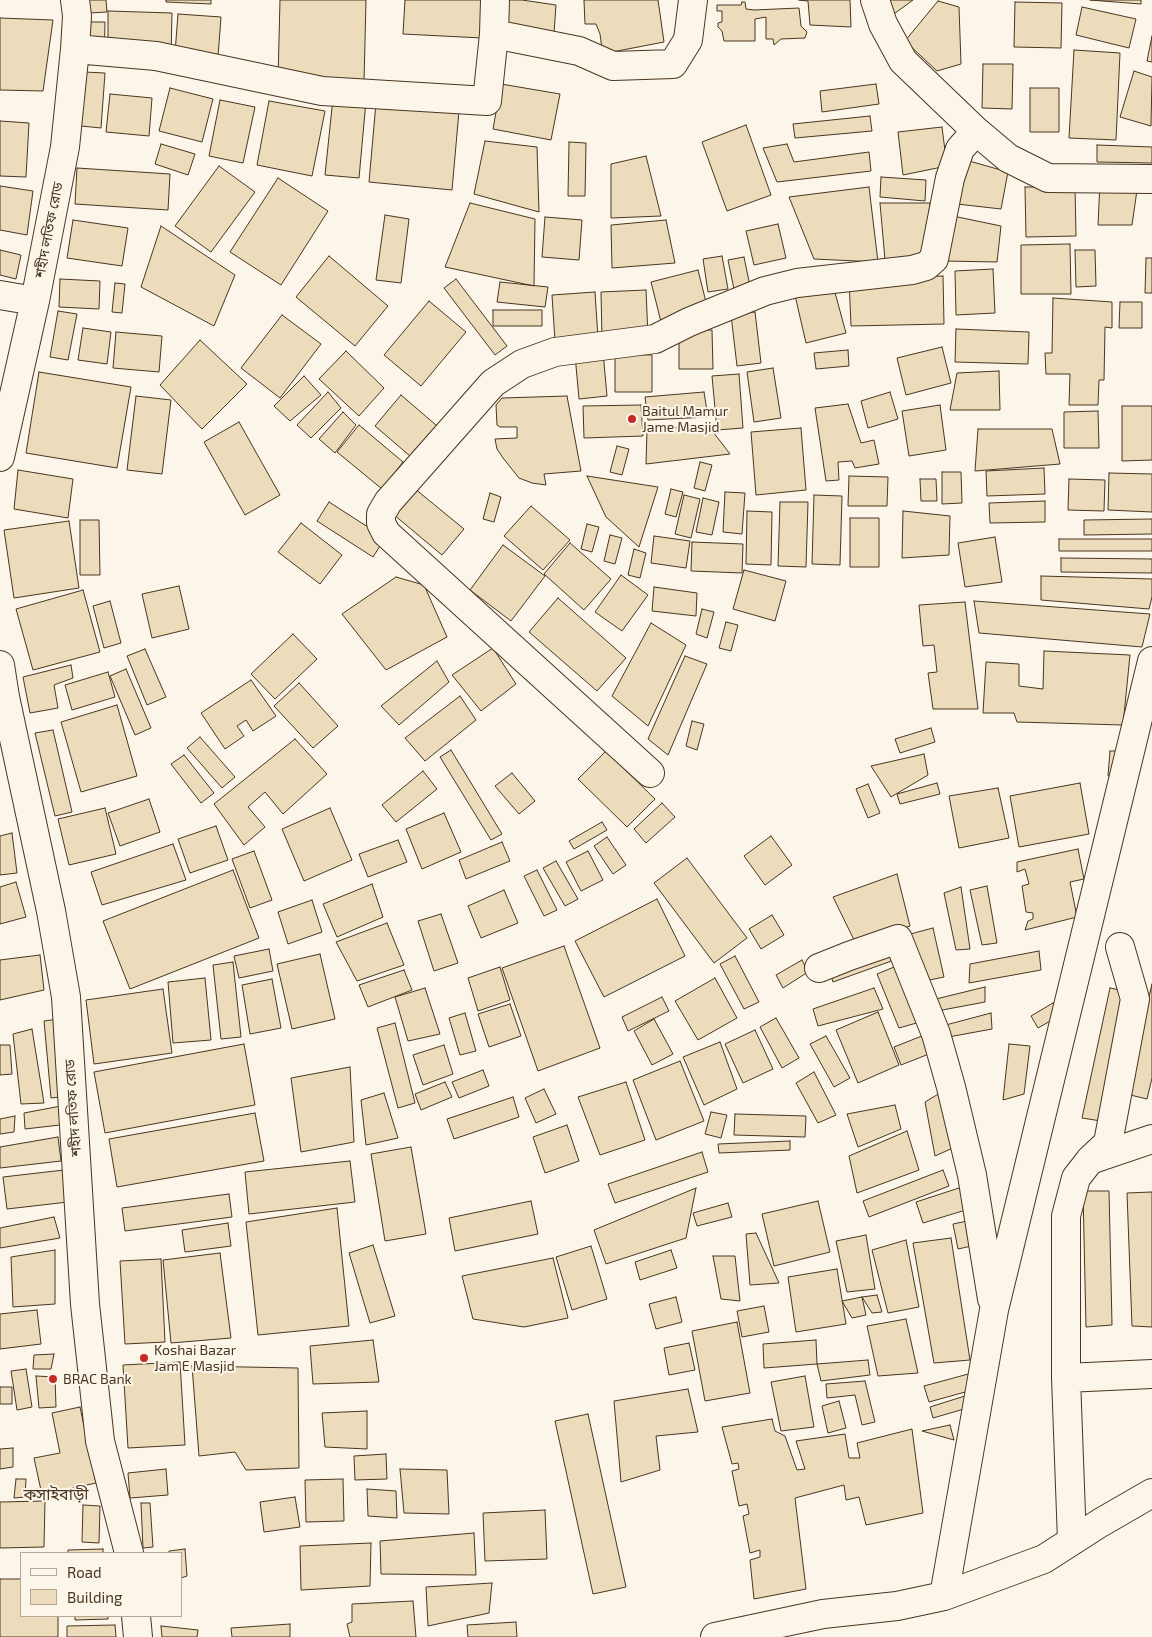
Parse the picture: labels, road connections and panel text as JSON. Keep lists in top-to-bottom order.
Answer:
{
  "streets": {
    "street": ["শহীদ লতিফ রোড"]
  },
  "districts": ["কসাইবাড়ী"],
  "places": ["Baitul Mamur Jame Masjid", "Koshai Bazar Jam E Masjid", "BRAC Bank"],
  "legend": ["Road", "Building"]
}
